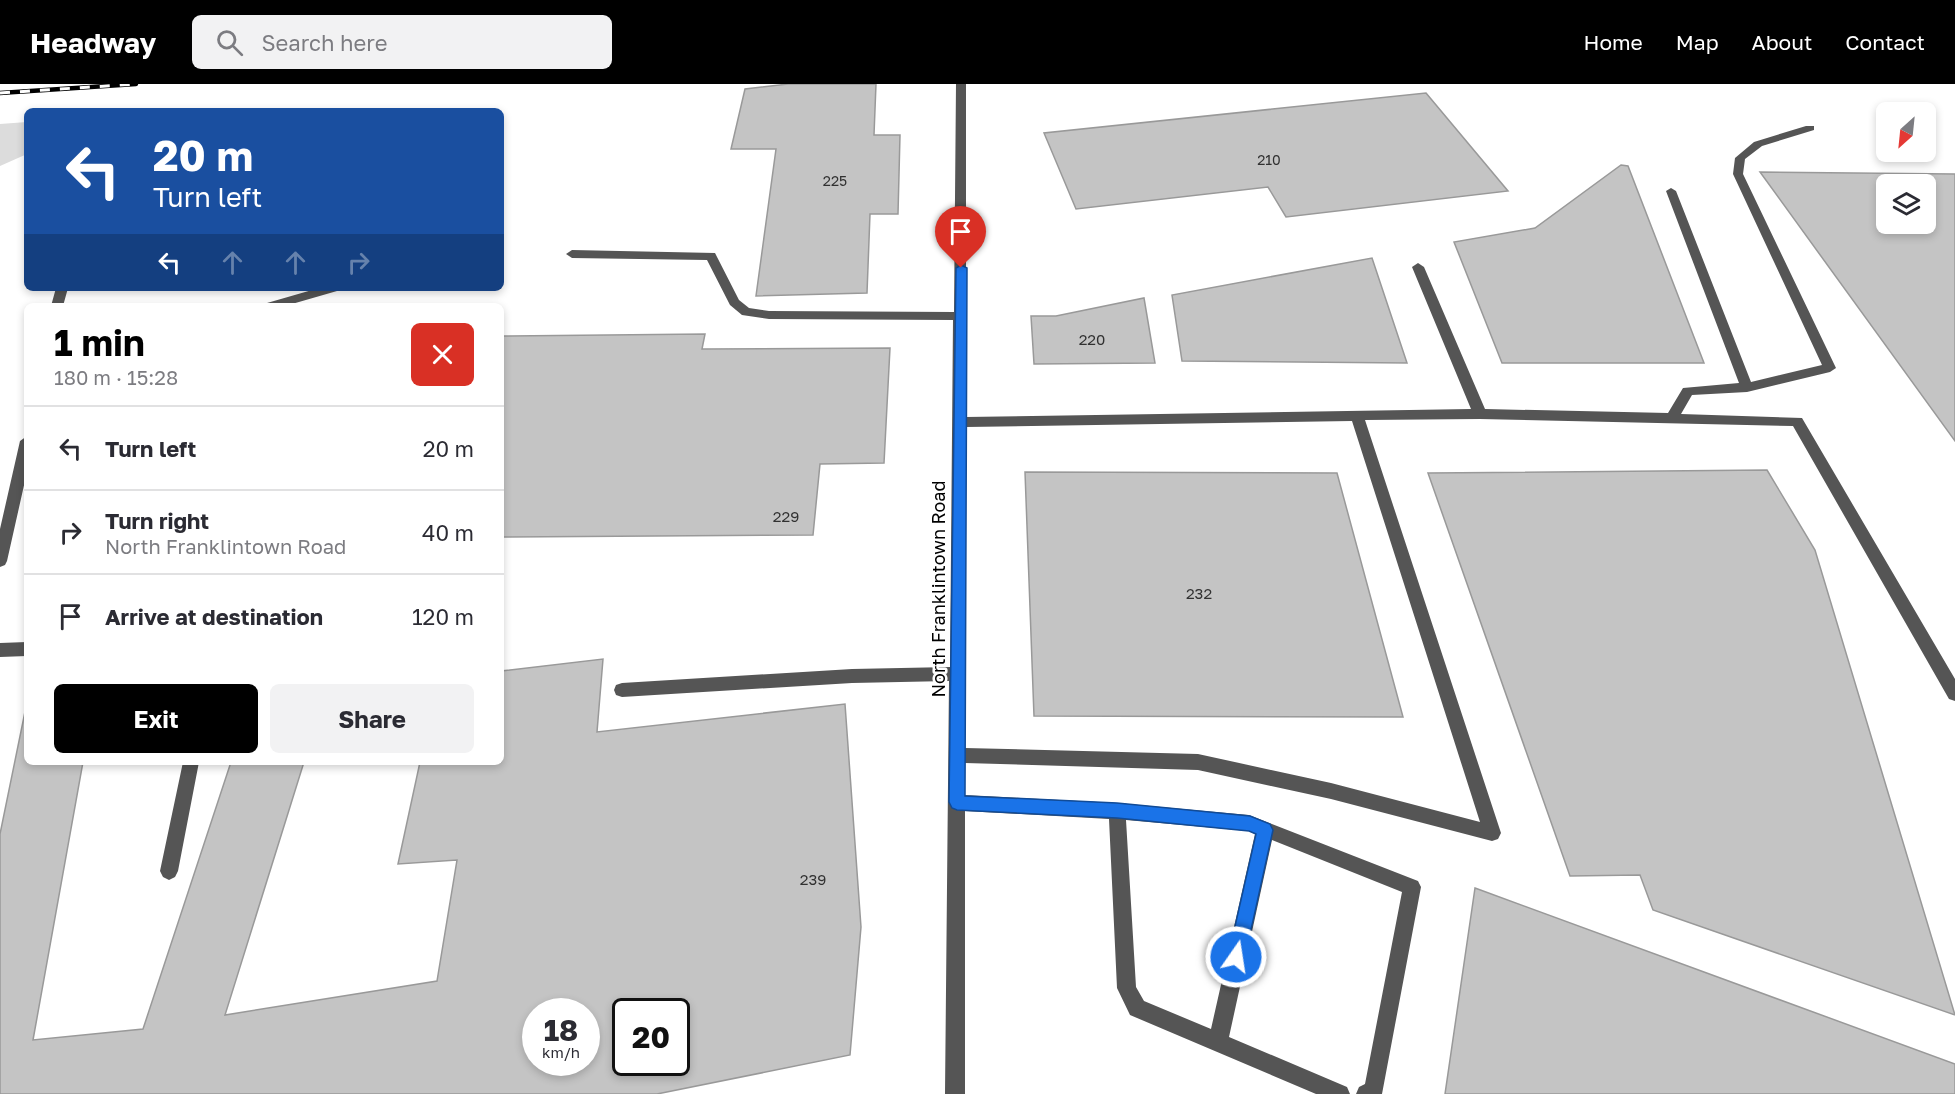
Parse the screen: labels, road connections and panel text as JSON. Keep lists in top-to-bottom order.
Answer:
{
  "streets": {
    "street": ["North Franklintown Road"]
  },
  "house_numbers": [
    "210",
    "225",
    "220",
    "229",
    "232",
    "239"
  ],
  "north": "bottom left",
  "page": {
    "header": "Headway",
    "search": "Search here",
    "nav": [
      "Home",
      "Map",
      "About",
      "Contact"
    ],
    "turn": ["20 m", "Turn left"],
    "heading": ["1 min", "180 m · 15:28"],
    "list": [
      {
        "name": "Turn left",
        "value": "20 m"
      },
      {
        "name": "Turn right",
        "note": "North Franklintown Road",
        "value": "40 m"
      },
      {
        "name": "Arrive at destination",
        "value": "120 m"
      }
    ],
    "buttons": ["Exit", "Share"],
    "speed": "18 km/h",
    "limit": "20"
  }
}
